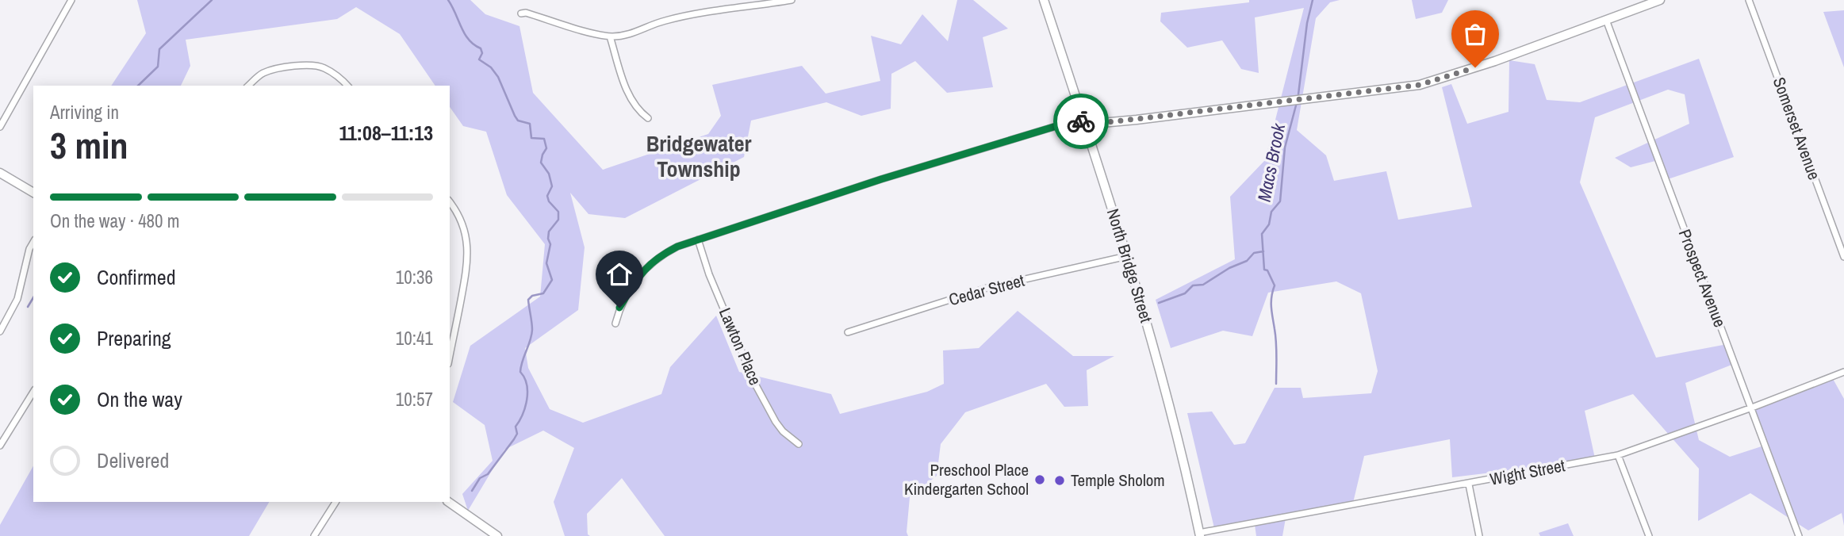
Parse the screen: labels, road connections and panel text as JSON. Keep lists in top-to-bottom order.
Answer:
{
  "streets": {
    "street": [
      "Somerset Avenue",
      "North Bridge Street",
      "Prospect Avenue",
      "Cedar Street",
      "Lawton Place",
      "Wight Street"
    ]
  },
  "crossings": [
    ["North Bridge Street", "Cedar Street"],
    ["North Bridge Street", "Wight Street"],
    ["Prospect Avenue", "Wight Street"]
  ],
  "districts": ["Bridgewater Township"],
  "water": ["Macs Brook"],
  "places": ["Preschool Place Kindergarten School", "Temple Sholom"],
  "page": {
    "heading": ["3 min", "Arriving in", "11:08–11:13"],
    "bar": "On the way · 480 m",
    "list": [
      ["Confirmed", "10:36"],
      ["Preparing", "10:41"],
      ["On the way", "10:57"],
      "Delivered"
    ]
  }
}
